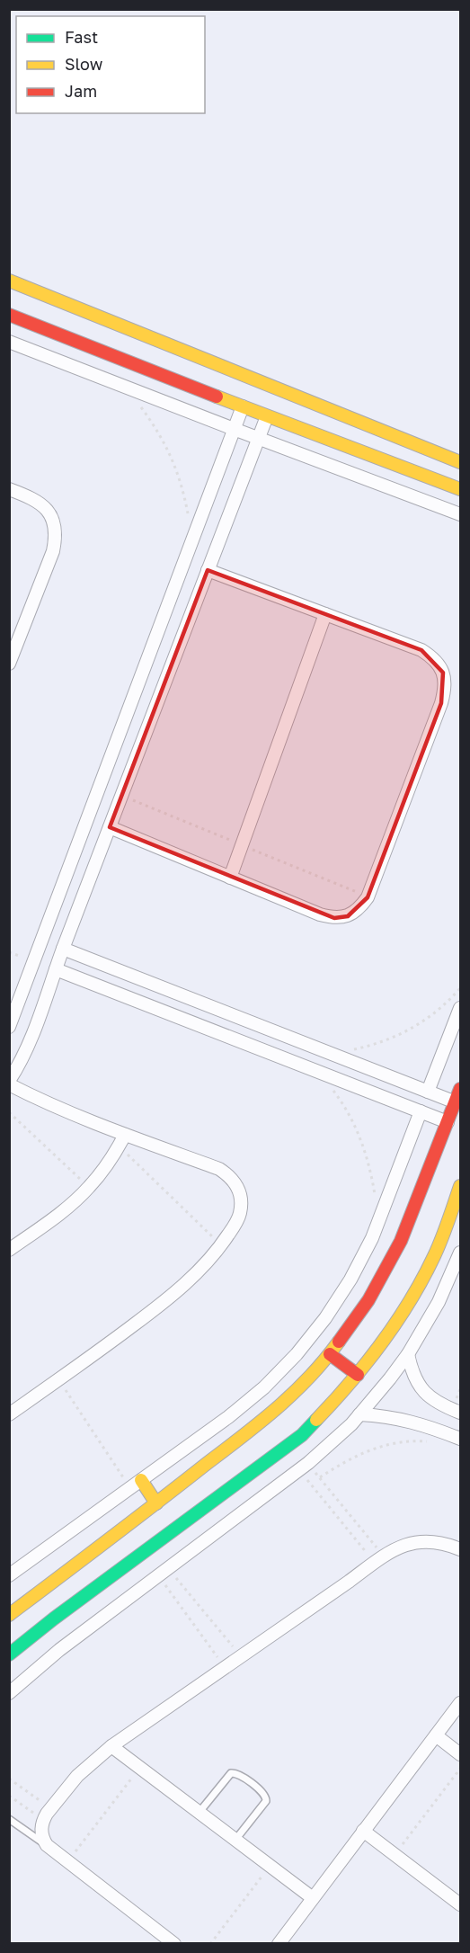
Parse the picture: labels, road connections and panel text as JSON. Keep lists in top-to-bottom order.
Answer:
{
  "legend": ["Fast", "Slow", "Jam"]
}
